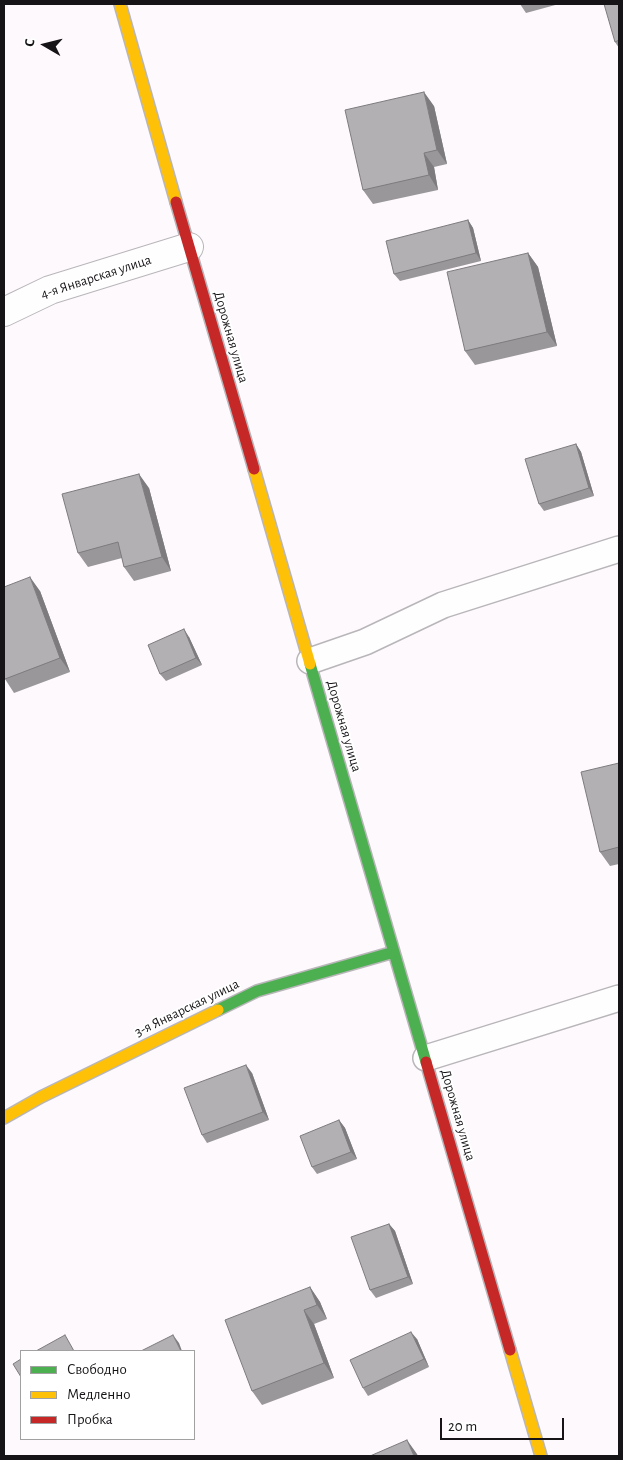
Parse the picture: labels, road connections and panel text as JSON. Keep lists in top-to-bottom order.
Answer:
{
  "streets": {
    "street": ["4-я Январская улица", "Дорожная улица", "3-я Январская улица"]
  },
  "crossings": [
    ["4-я Январская улица", "Дорожная улица"],
    ["Дорожная улица", "3-я Январская улица"]
  ],
  "legend": ["Свободно", "Медленно", "Пробка"],
  "scale_bar": "20 m",
  "north": "left"
}
